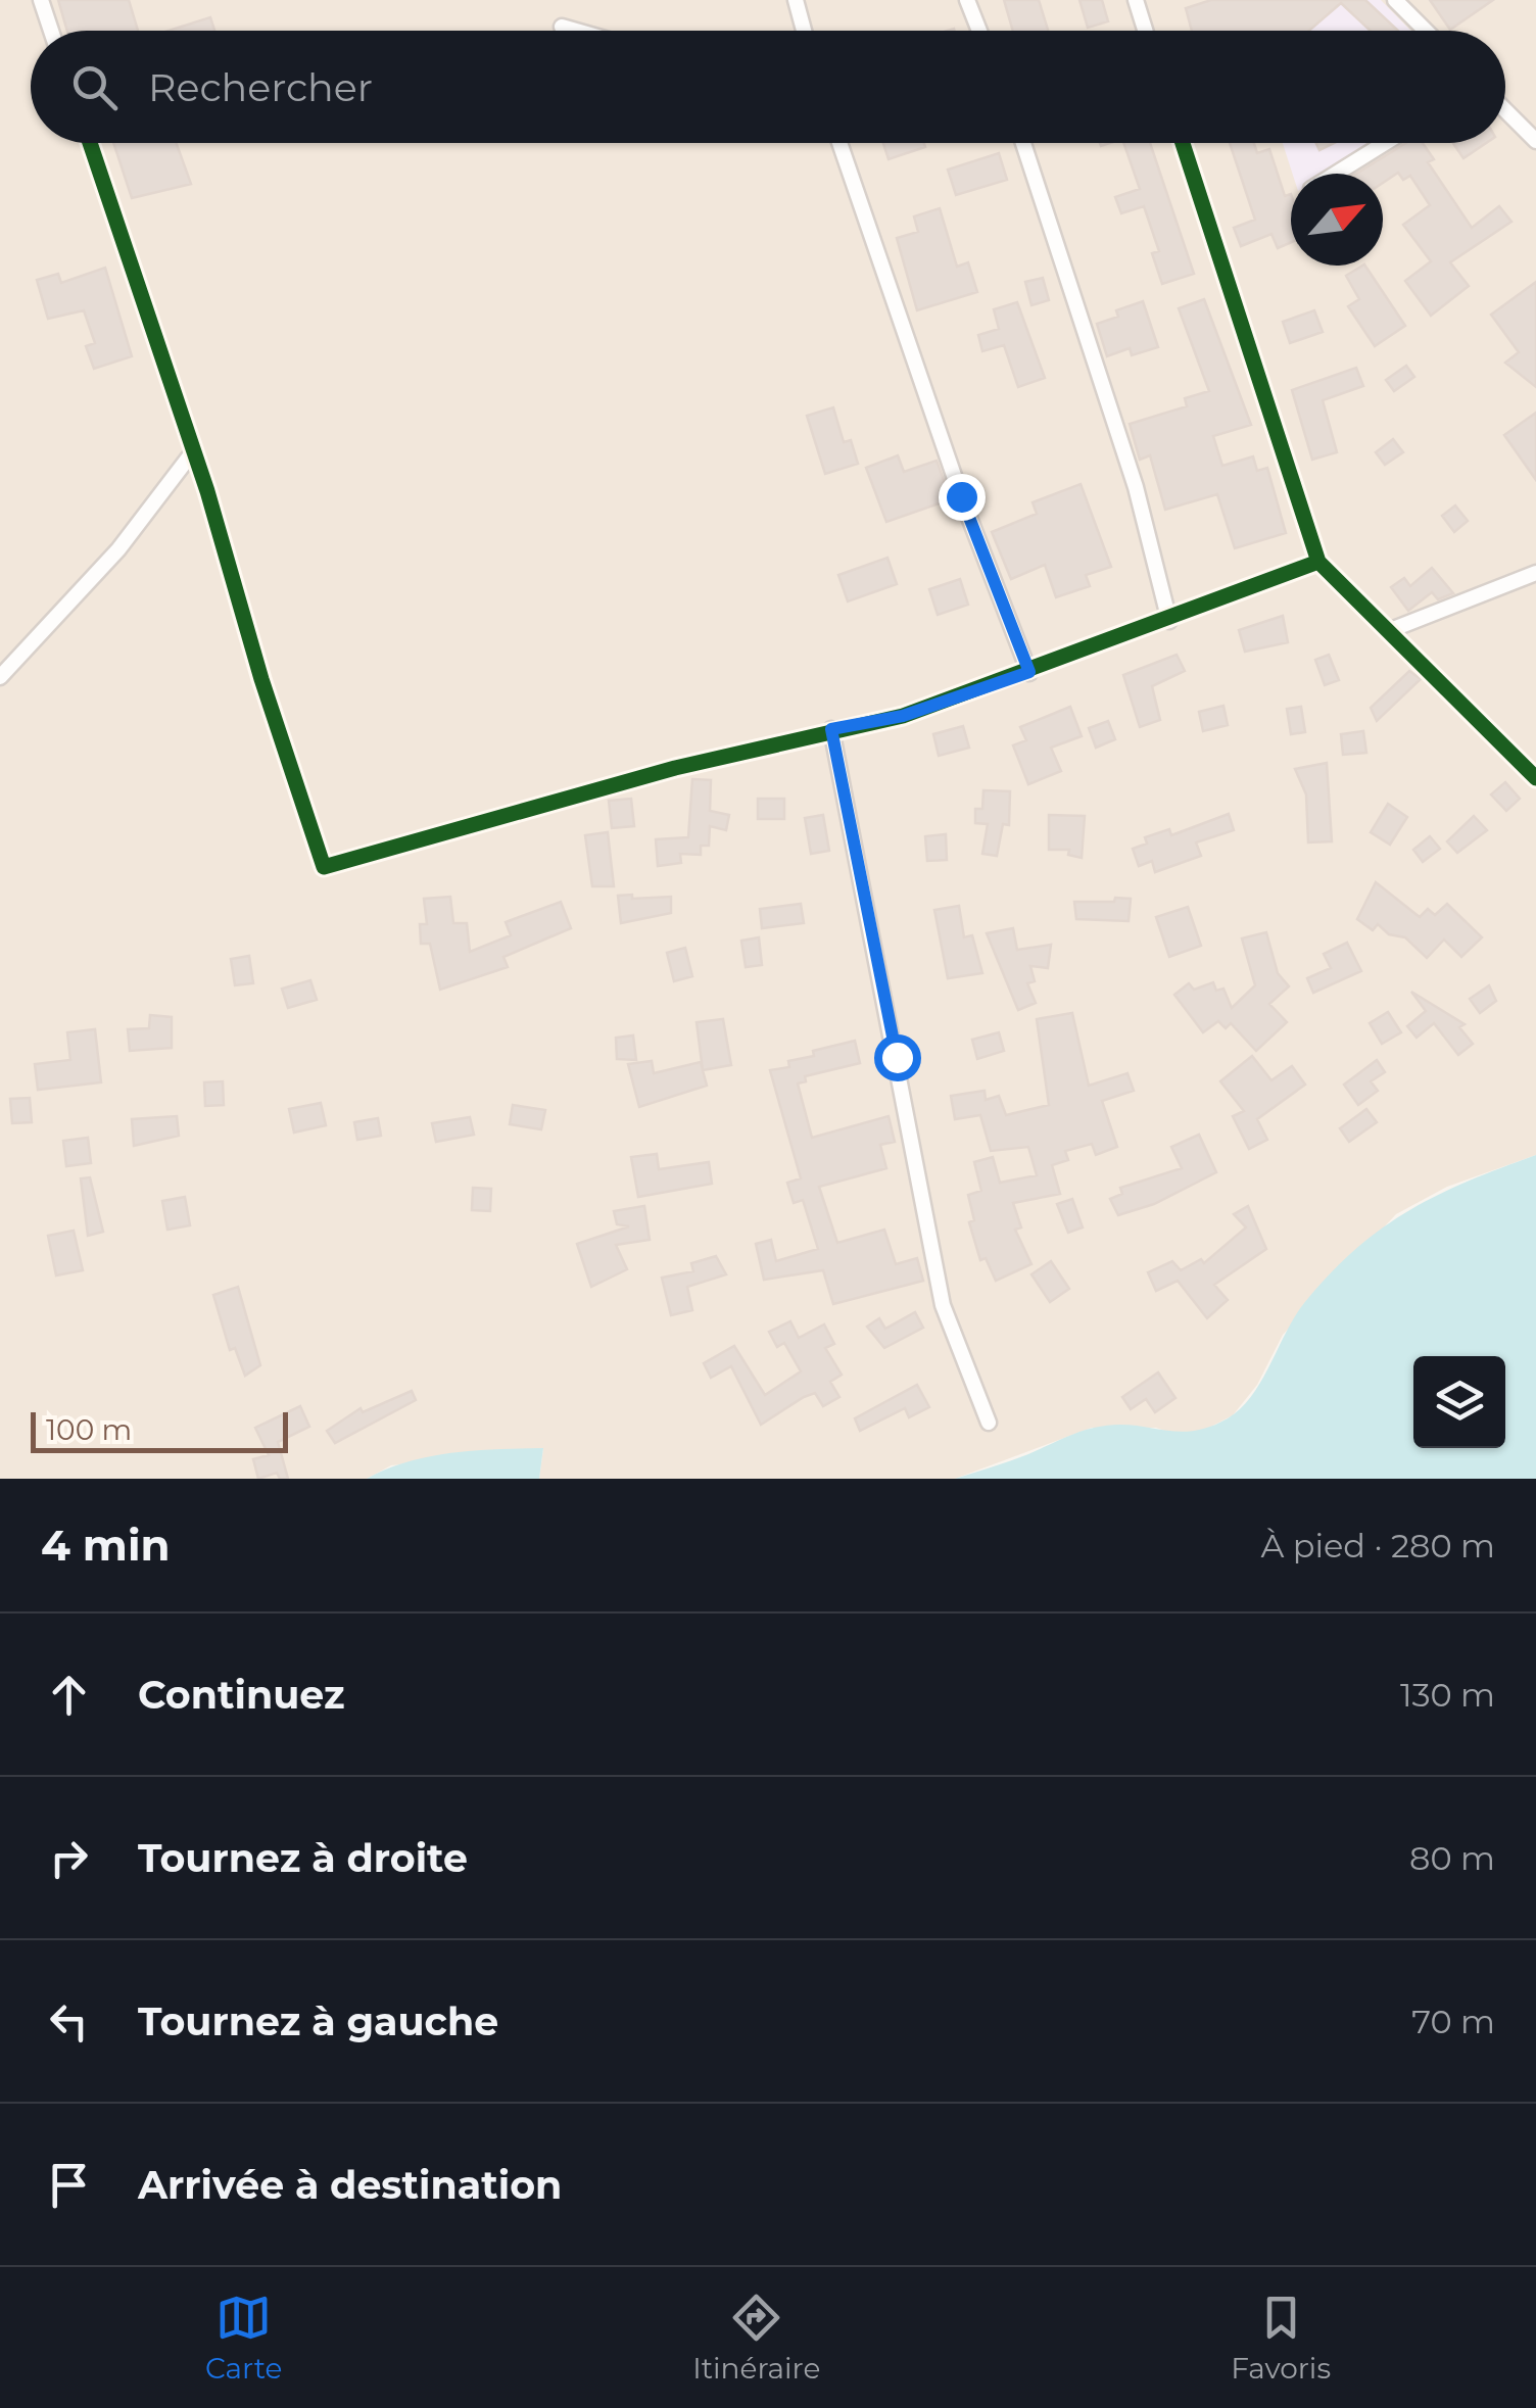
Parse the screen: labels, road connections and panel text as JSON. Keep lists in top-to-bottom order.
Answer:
{
  "scale_bar": "100 m",
  "north": "top right",
  "page": {
    "search": "Rechercher",
    "scale": "100 m",
    "heading": ["4 min", "À pied · 280 m"],
    "list": [
      ["Continuez", "130 m"],
      ["Tournez à droite", "80 m"],
      ["Tournez à gauche", "70 m"],
      "Arrivée à destination"
    ],
    "nav": ["Carte", "Itinéraire", "Favoris"]
  }
}
